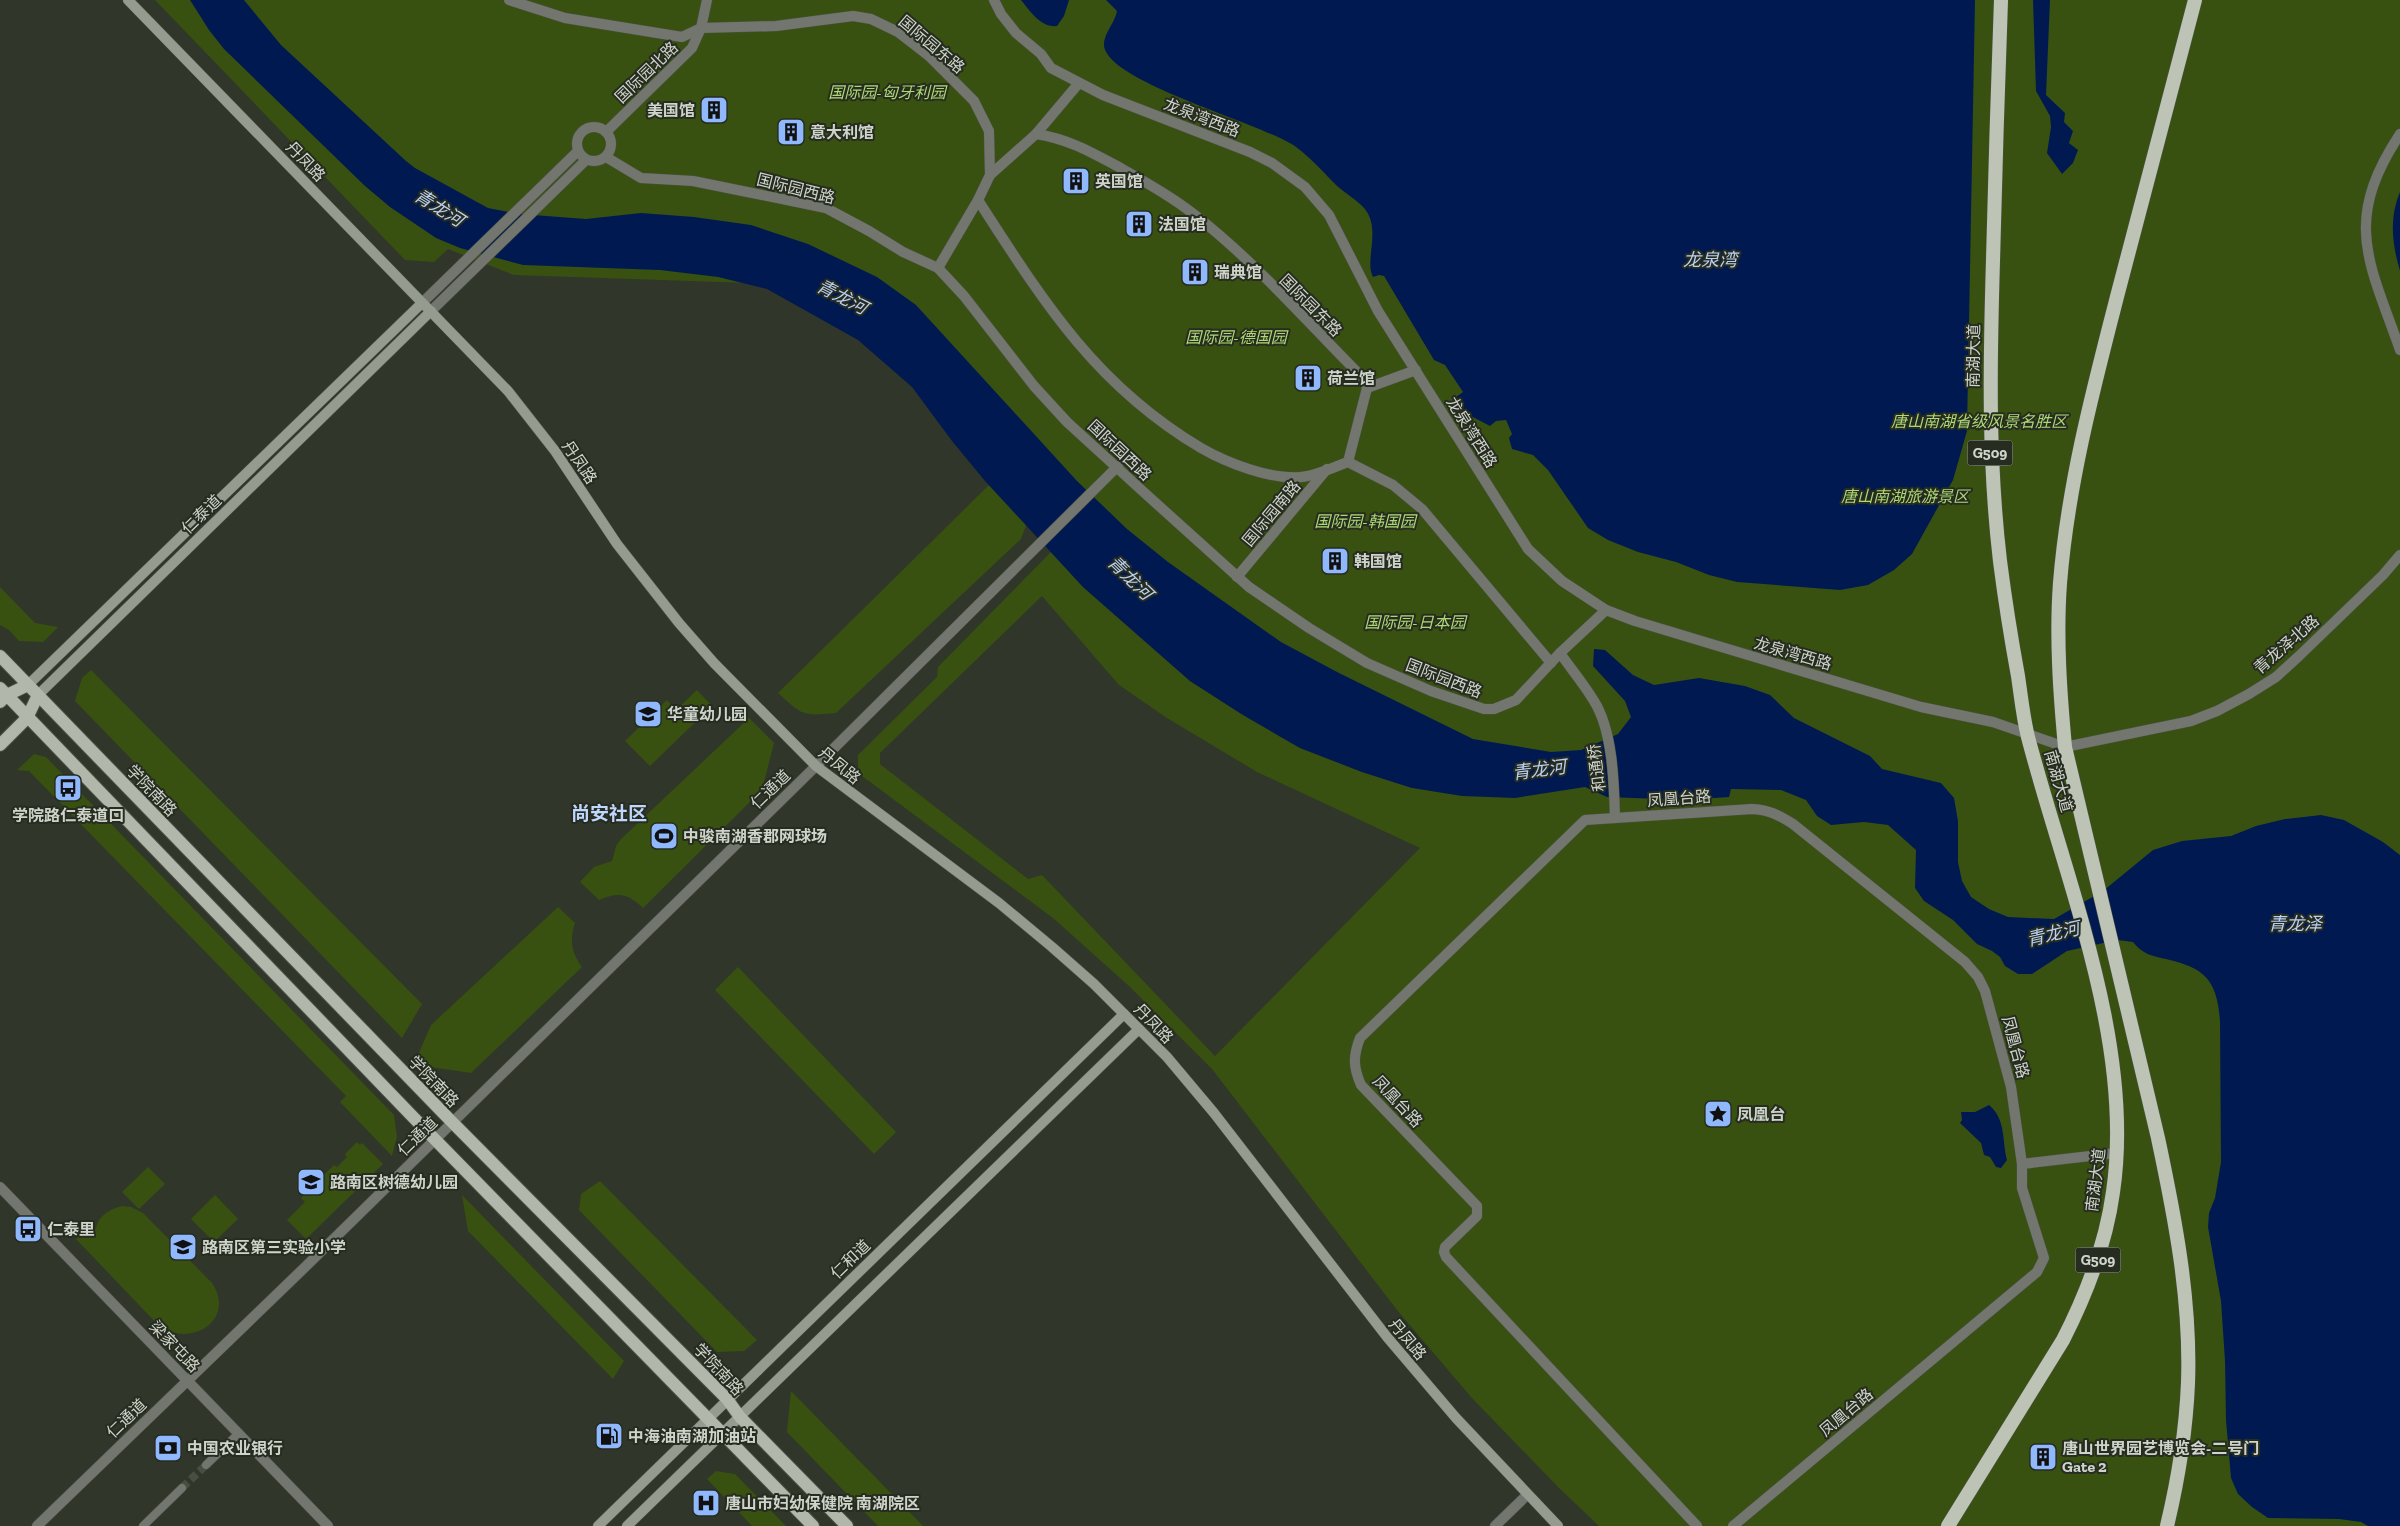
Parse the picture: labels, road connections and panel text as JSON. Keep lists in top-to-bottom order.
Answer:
{
  "streets": {
    "highway": ["南湖大道", "G509"],
    "main road": [
      "丹凤路",
      "仁泰道",
      "学院南路",
      "仁和道"
    ],
    "street": [
      "国际园东路",
      "国际园北路",
      "龙泉湾西路",
      "国际园西路",
      "国际园南路",
      "青龙泽北路",
      "和通桥",
      "仁通道",
      "凤凰台路",
      "梁家屯路"
    ]
  },
  "crossings": [
    ["国际园东路", "国际园北路"],
    ["国际园东路", "国际园西路"],
    ["国际园北路", "国际园西路"],
    ["龙泉湾西路", "国际园西路"],
    ["龙泉湾西路", "南湖大道"],
    ["丹凤路", "仁泰道"],
    ["丹凤路", "仁通道"],
    ["丹凤路", "仁和道"],
    ["国际园西路", "国际园南路"],
    ["国际园西路", "和通桥"],
    ["国际园西路", "仁通道"],
    ["南湖大道", "青龙泽北路"],
    ["仁泰道", "学院南路"],
    ["和通桥", "凤凰台路"],
    ["仁通道", "学院南路"],
    ["仁通道", "梁家屯路"],
    ["学院南路", "仁和道"]
  ],
  "districts": ["尚安社区"],
  "water": ["青龙河", "龙泉湾", "青龙泽"],
  "parks": [
    "国际园-匈牙利园",
    "国际园-德国园",
    "唐山南湖省级风景名胜区",
    "唐山南湖旅游景区",
    "国际园-韩国园",
    "国际园-日本园"
  ],
  "places": {
    "building": [
      "美国馆",
      "意大利馆",
      "英国馆",
      "法国馆",
      "瑞典馆",
      "荷兰馆",
      "韩国馆",
      "唐山世界园艺博览会-二号门 Gate 2"
    ],
    "school or university": ["华童幼儿园", "路南区树德幼儿园", "路南区第三实验小学"],
    "bus stop": ["学院路仁泰道口", "仁泰里"],
    "sports": ["中骏南湖香郡网球场"],
    "place": ["凤凰台"],
    "fuel station": ["中海油南湖加油站"],
    "bank": ["中国农业银行"],
    "hospital": ["唐山市妇幼保健院 南湖院区"]
  }
}
